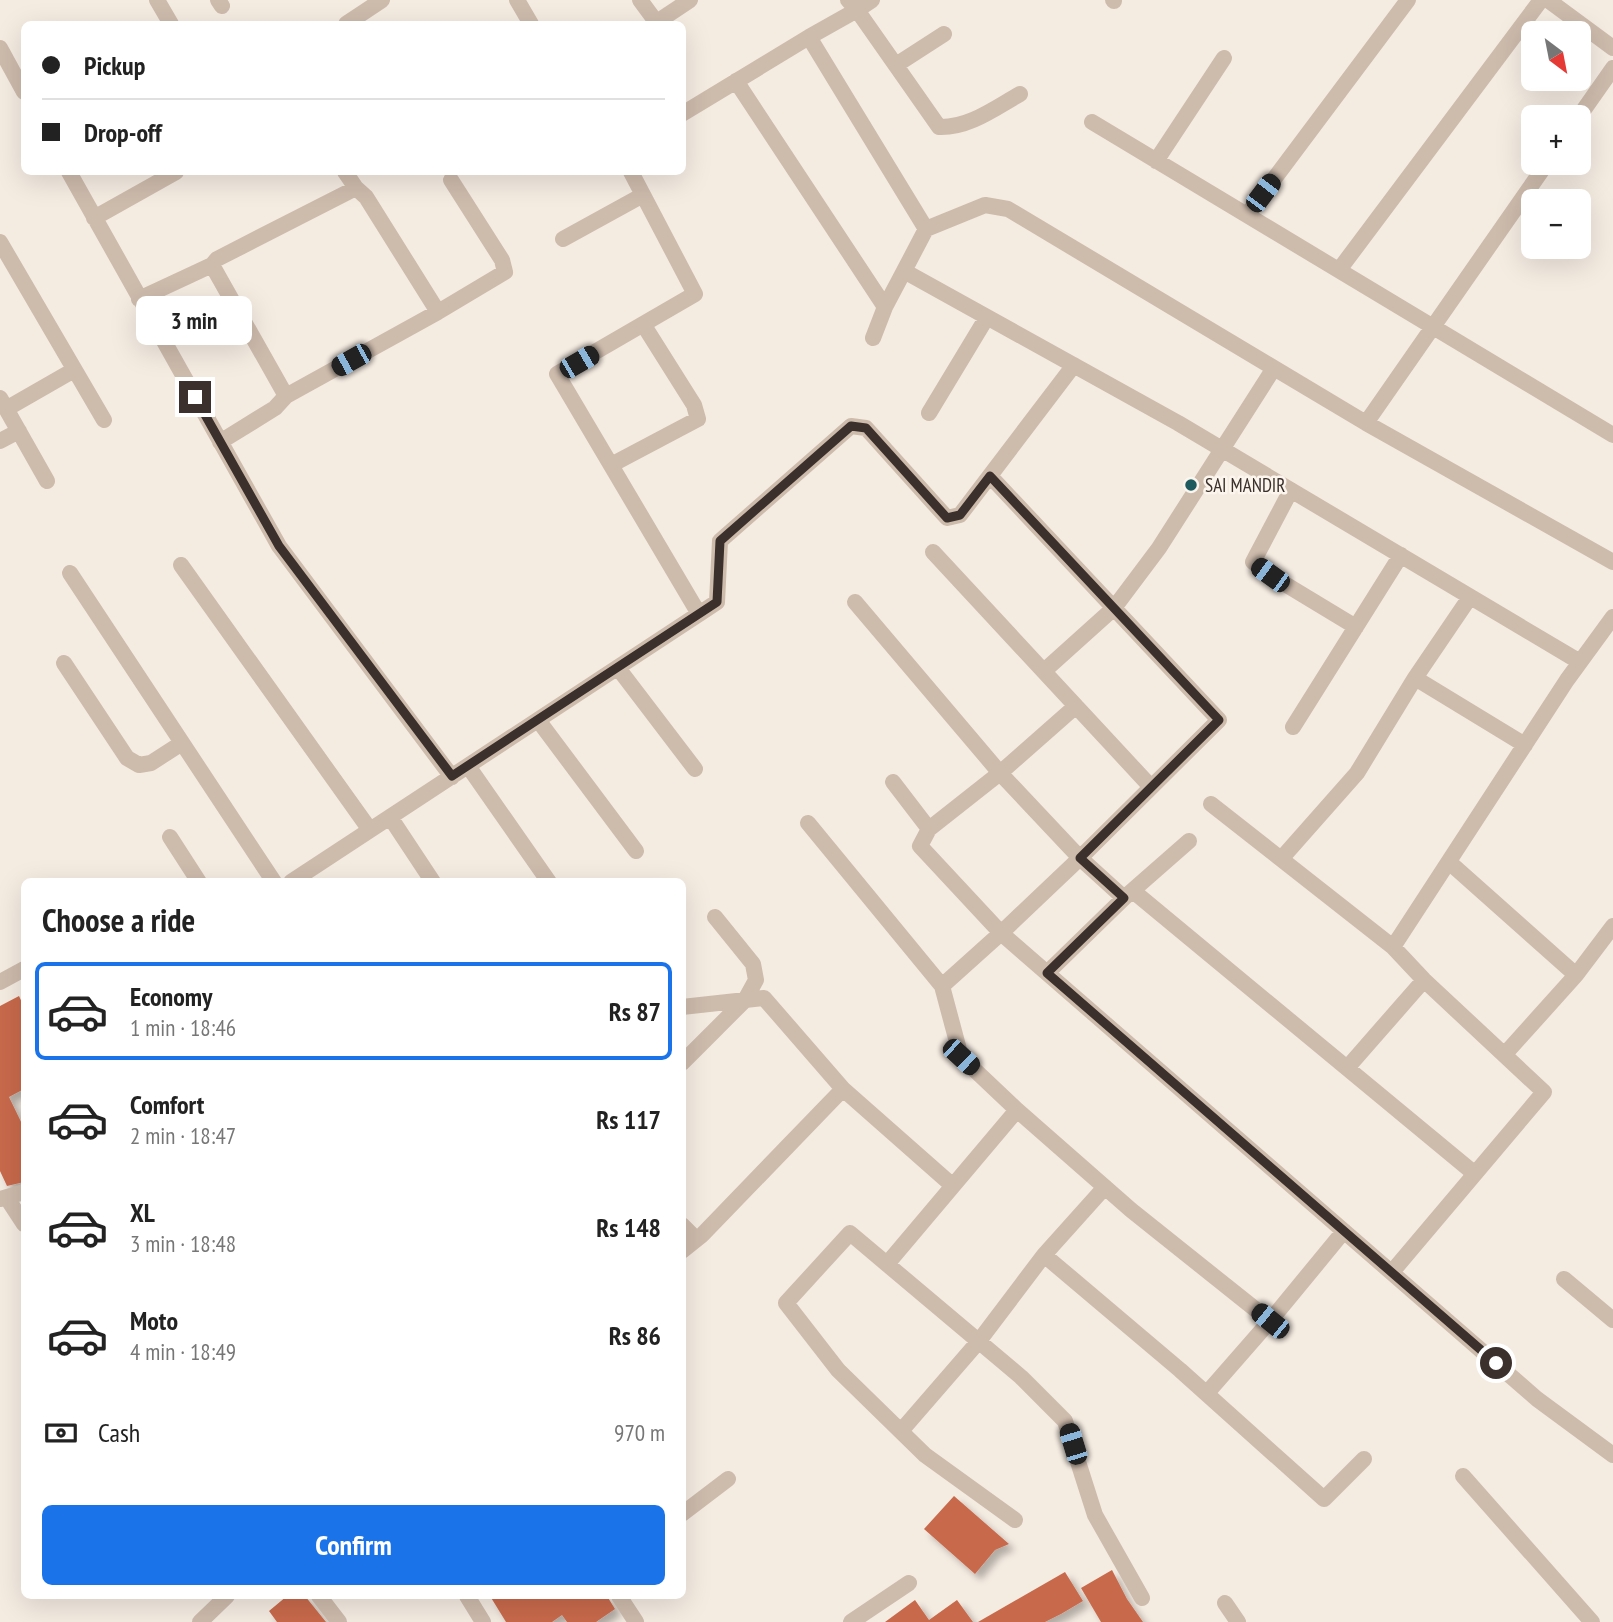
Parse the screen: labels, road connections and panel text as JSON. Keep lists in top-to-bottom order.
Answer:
{
  "places": ["SAI MANDIR"],
  "north": "bottom right",
  "page": {
    "map_buttons": ["+", "−"],
    "banner": ["Pickup", "Drop-off"],
    "bubble": "3 min",
    "heading": "Choose a ride",
    "list": [
      {
        "name": "Economy",
        "note": "1 min · 18:46",
        "value": "Rs 87"
      },
      {
        "name": "Comfort",
        "note": "2 min · 18:47",
        "value": "Rs 117"
      },
      {
        "name": "XL",
        "note": "3 min · 18:48",
        "value": "Rs 148"
      },
      {
        "name": "Moto",
        "note": "4 min · 18:49",
        "value": "Rs 86"
      }
    ],
    "pay": ["Cash", "970 m"],
    "buttons": "Confirm"
  }
}
